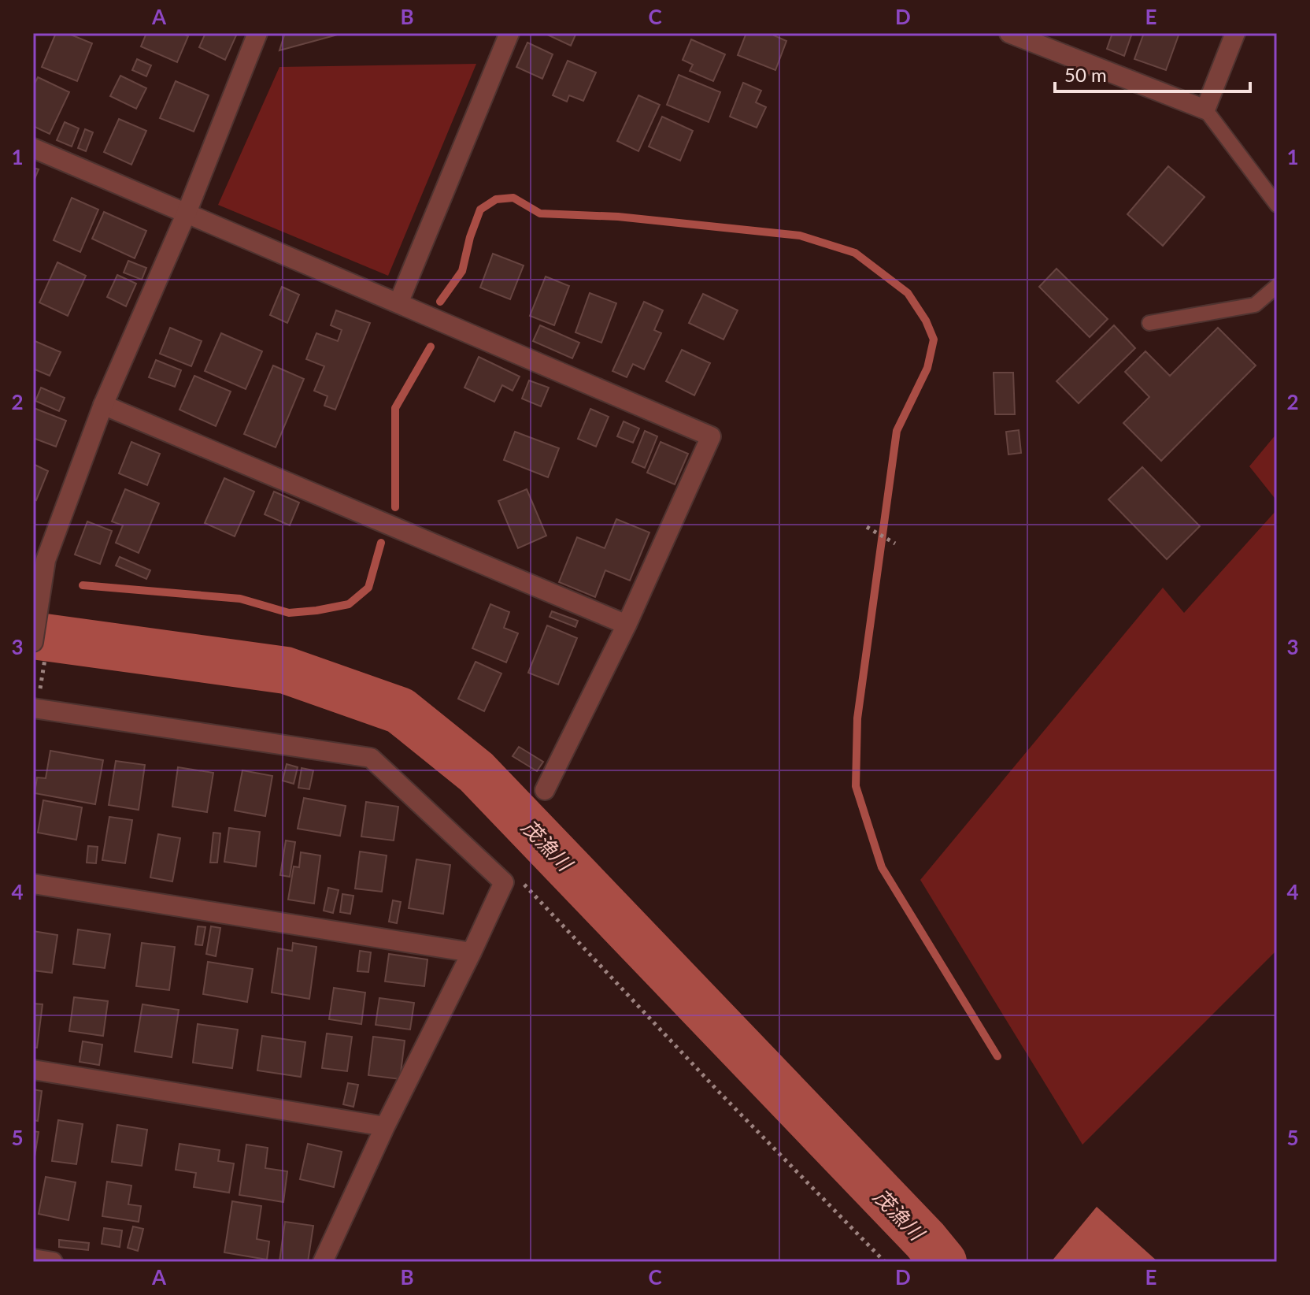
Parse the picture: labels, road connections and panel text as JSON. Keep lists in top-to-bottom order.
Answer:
{
  "water": ["茂漁川"],
  "scale_bar": "50 m",
  "grid": {
    "columns": [
      "A",
      "B",
      "C",
      "D",
      "E"
    ],
    "rows": [
      "1",
      "2",
      "3",
      "4",
      "5"
    ]
  }
}
